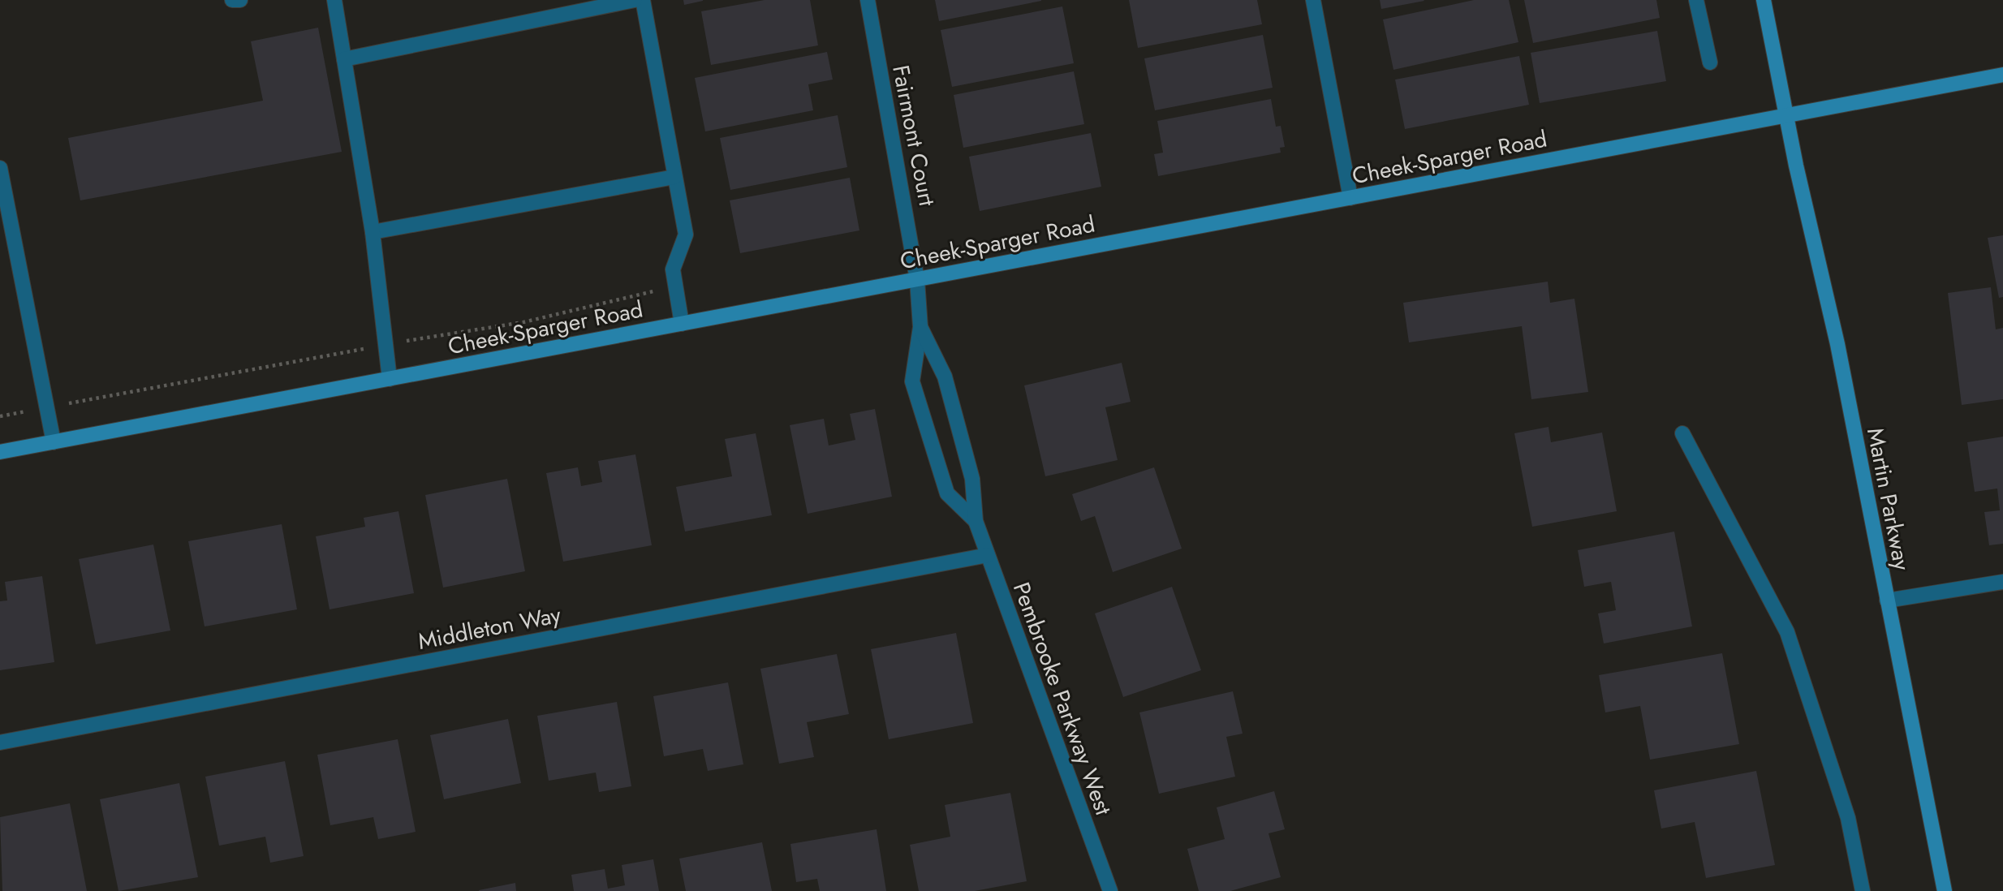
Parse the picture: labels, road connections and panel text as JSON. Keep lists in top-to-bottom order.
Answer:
{
  "streets": {
    "main road": ["Cheek-Sparger Road", "Martin Parkway"],
    "street": ["Fairmont Court", "Middleton Way", "Pembrooke Parkway West"]
  },
  "crossings": [
    ["Fairmont Court", "Cheek-Sparger Road"],
    ["Fairmont Court", "Pembrooke Parkway West"],
    ["Cheek-Sparger Road", "Martin Parkway"],
    ["Cheek-Sparger Road", "Pembrooke Parkway West"],
    ["Middleton Way", "Pembrooke Parkway West"]
  ]
}
